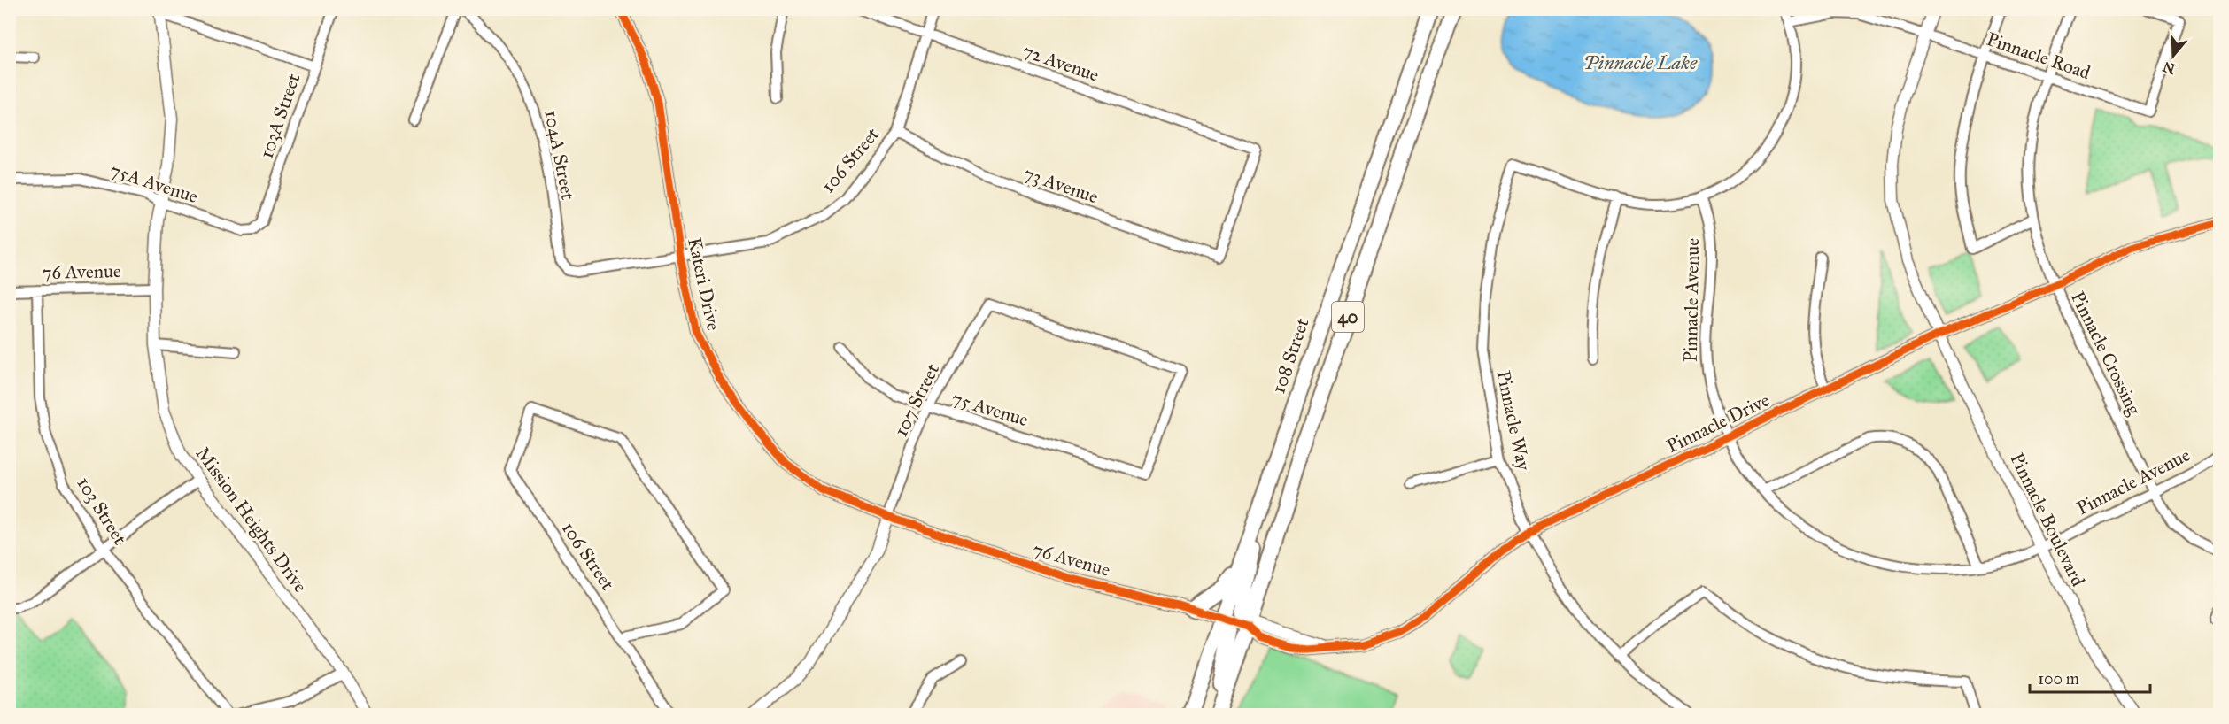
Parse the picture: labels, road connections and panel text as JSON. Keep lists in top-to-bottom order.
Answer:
{
  "streets": {
    "main road": ["40", "108 Street"],
    "street": [
      "Pinnacle Road",
      "72 Avenue",
      "103A Street",
      "104A Street",
      "106 Street",
      "75A Avenue",
      "73 Avenue",
      "76 Avenue",
      "Kateri Drive",
      "Pinnacle Avenue",
      "Pinnacle Crossing",
      "107 Street",
      "75 Avenue",
      "Pinnacle Way",
      "Pinnacle Drive",
      "103 Street",
      "Mission Heights Drive",
      "Pinnacle Boulevard"
    ]
  },
  "crossings": [
    ["Pinnacle Road", "Pinnacle Crossing"],
    ["Pinnacle Road", "Pinnacle Boulevard"],
    ["72 Avenue", "106 Street"],
    ["72 Avenue", "73 Avenue"],
    ["103A Street", "75A Avenue"],
    ["104A Street", "106 Street"],
    ["106 Street", "73 Avenue"],
    ["106 Street", "Kateri Drive"],
    ["75A Avenue", "Mission Heights Drive"],
    ["76 Avenue", "Kateri Drive"],
    ["76 Avenue", "40"],
    ["76 Avenue", "108 Street"],
    ["76 Avenue", "107 Street"],
    ["76 Avenue", "Pinnacle Drive"],
    ["76 Avenue", "103 Street"],
    ["76 Avenue", "Mission Heights Drive"],
    ["Kateri Drive", "107 Street"],
    ["Pinnacle Avenue", "Pinnacle Crossing"],
    ["Pinnacle Avenue", "Pinnacle Drive"],
    ["Pinnacle Avenue", "Pinnacle Boulevard"],
    ["40", "Pinnacle Drive"],
    ["Pinnacle Crossing", "Pinnacle Drive"],
    ["107 Street", "75 Avenue"],
    ["Pinnacle Way", "Pinnacle Drive"],
    ["Pinnacle Drive", "Pinnacle Boulevard"]
  ],
  "water": ["Pinnacle Lake"],
  "scale_bar": "100 m",
  "north": "bottom"
}
